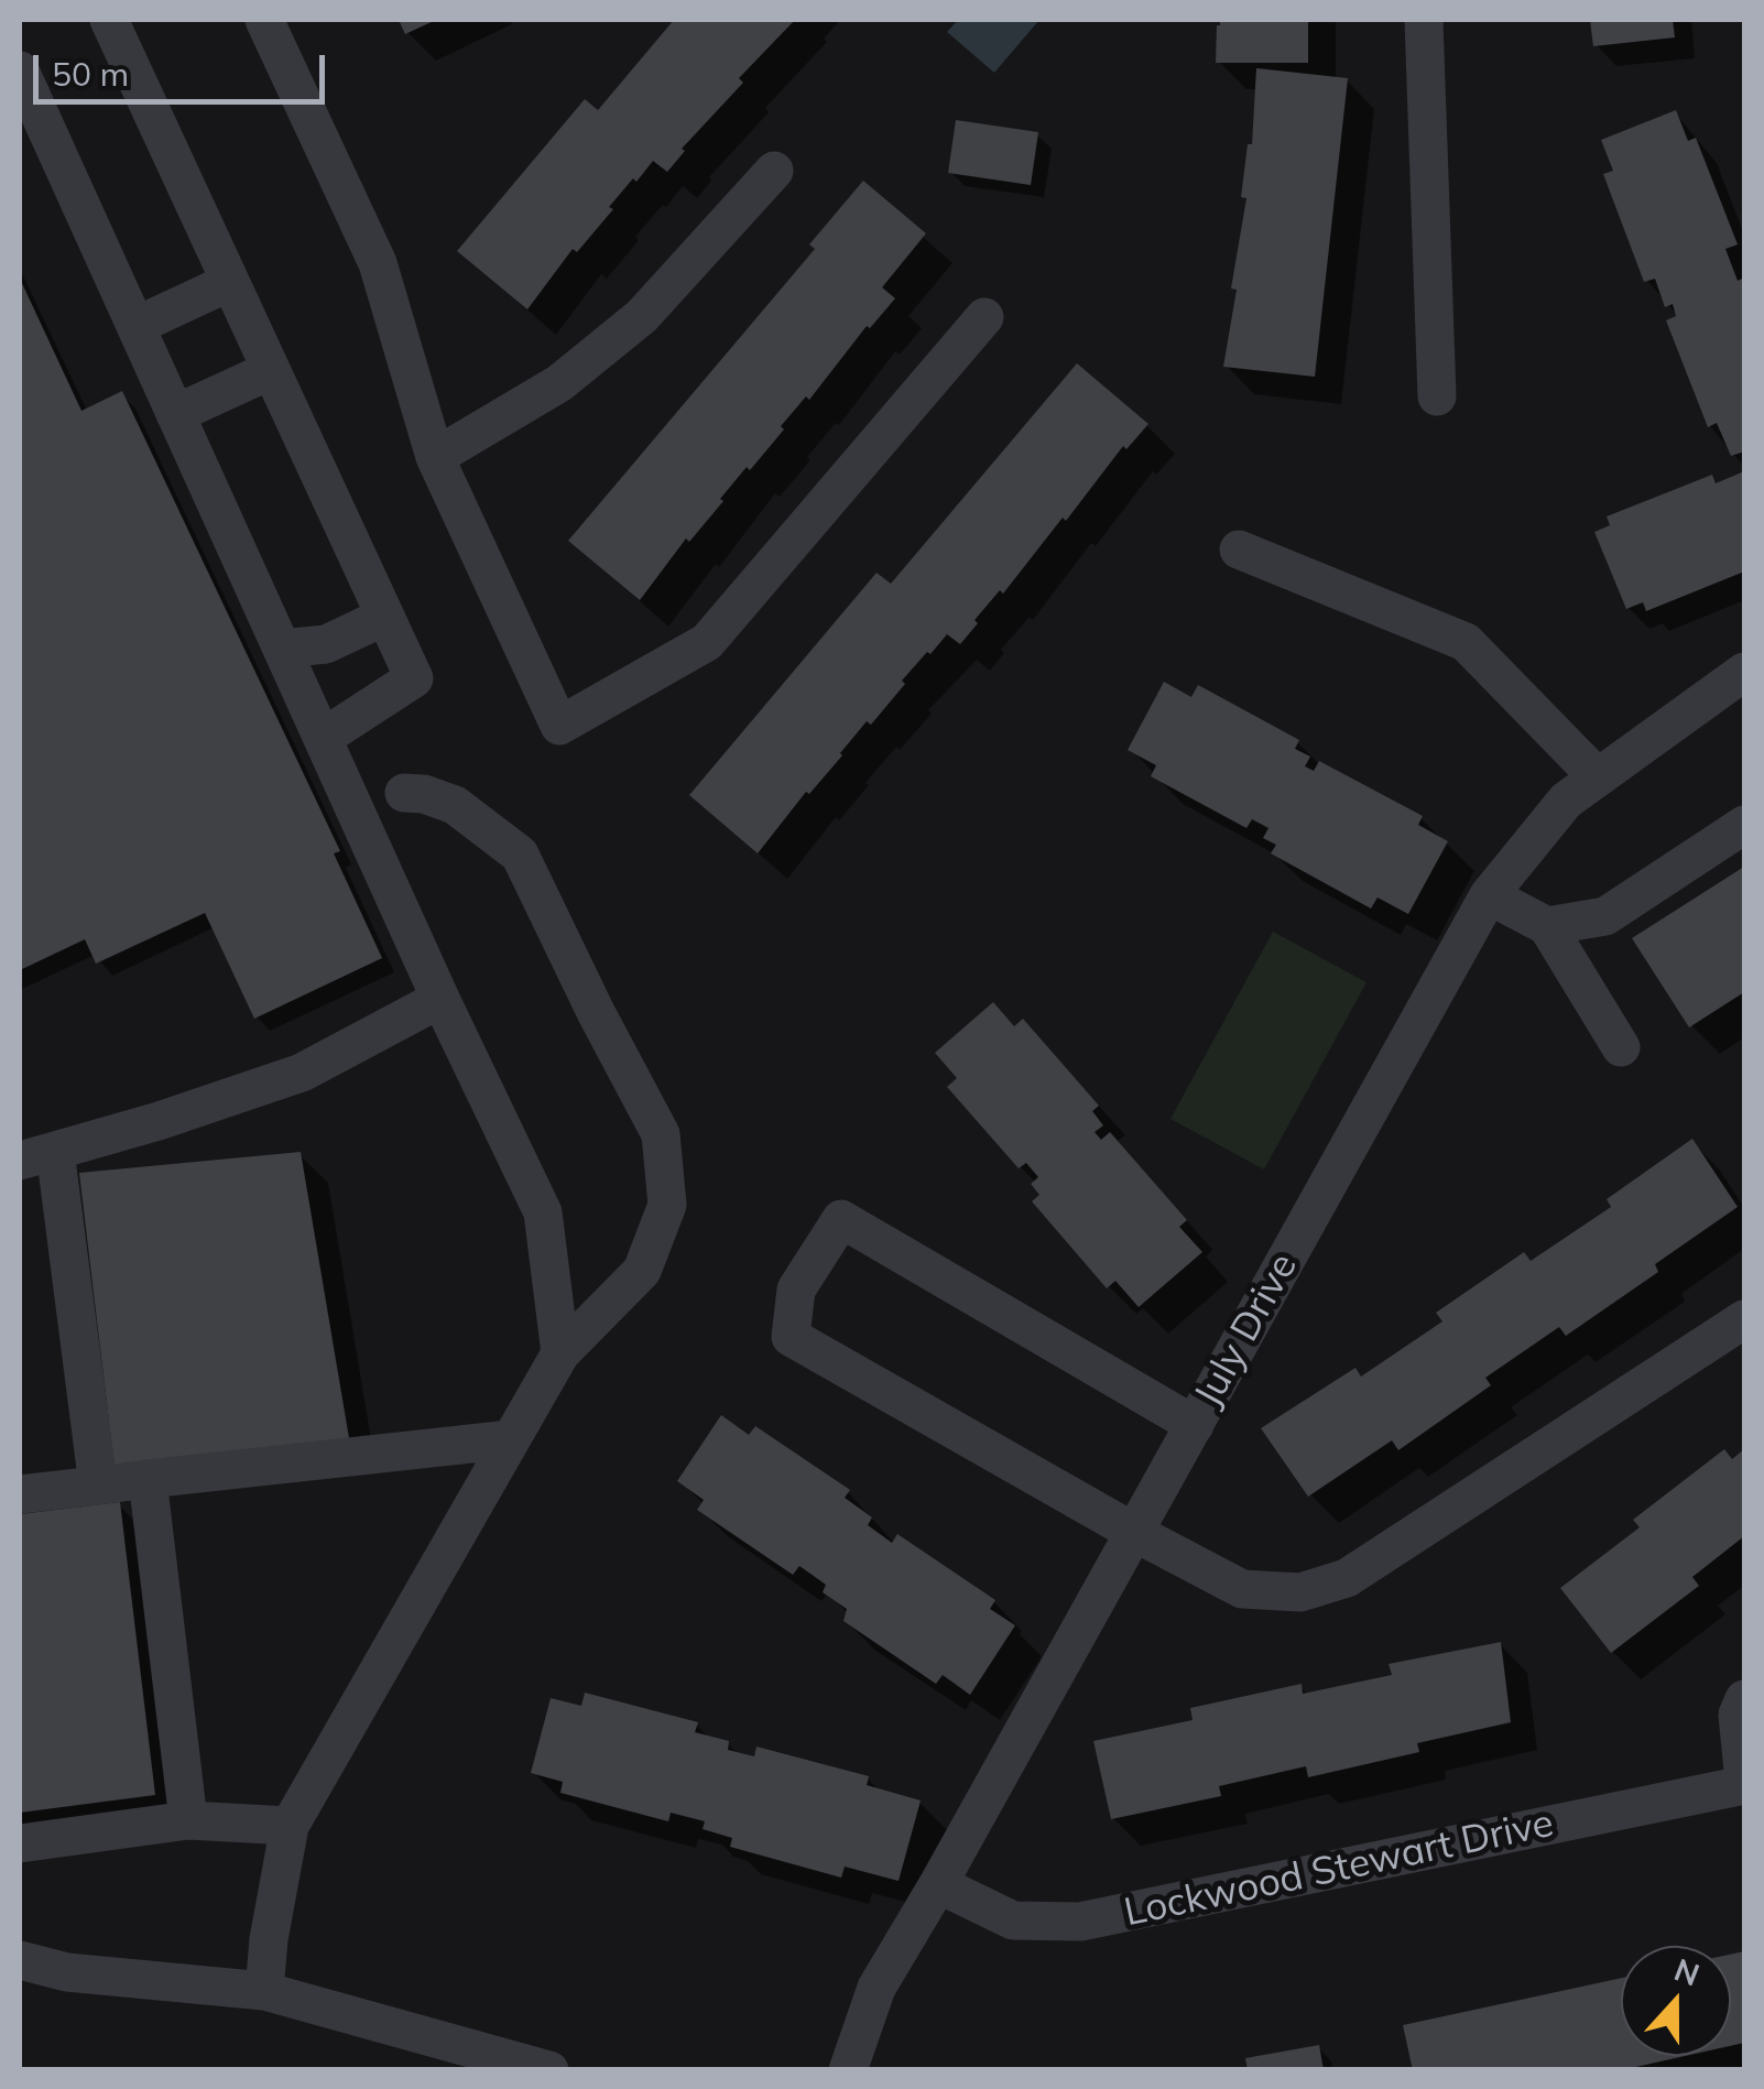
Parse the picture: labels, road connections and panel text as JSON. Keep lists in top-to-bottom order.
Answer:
{
  "streets": {
    "street": ["July Drive", "Lockwood Stewart Drive"]
  },
  "crossings": [
    ["July Drive", "Lockwood Stewart Drive"]
  ],
  "scale_bar": "50 m",
  "north": "top"
}
